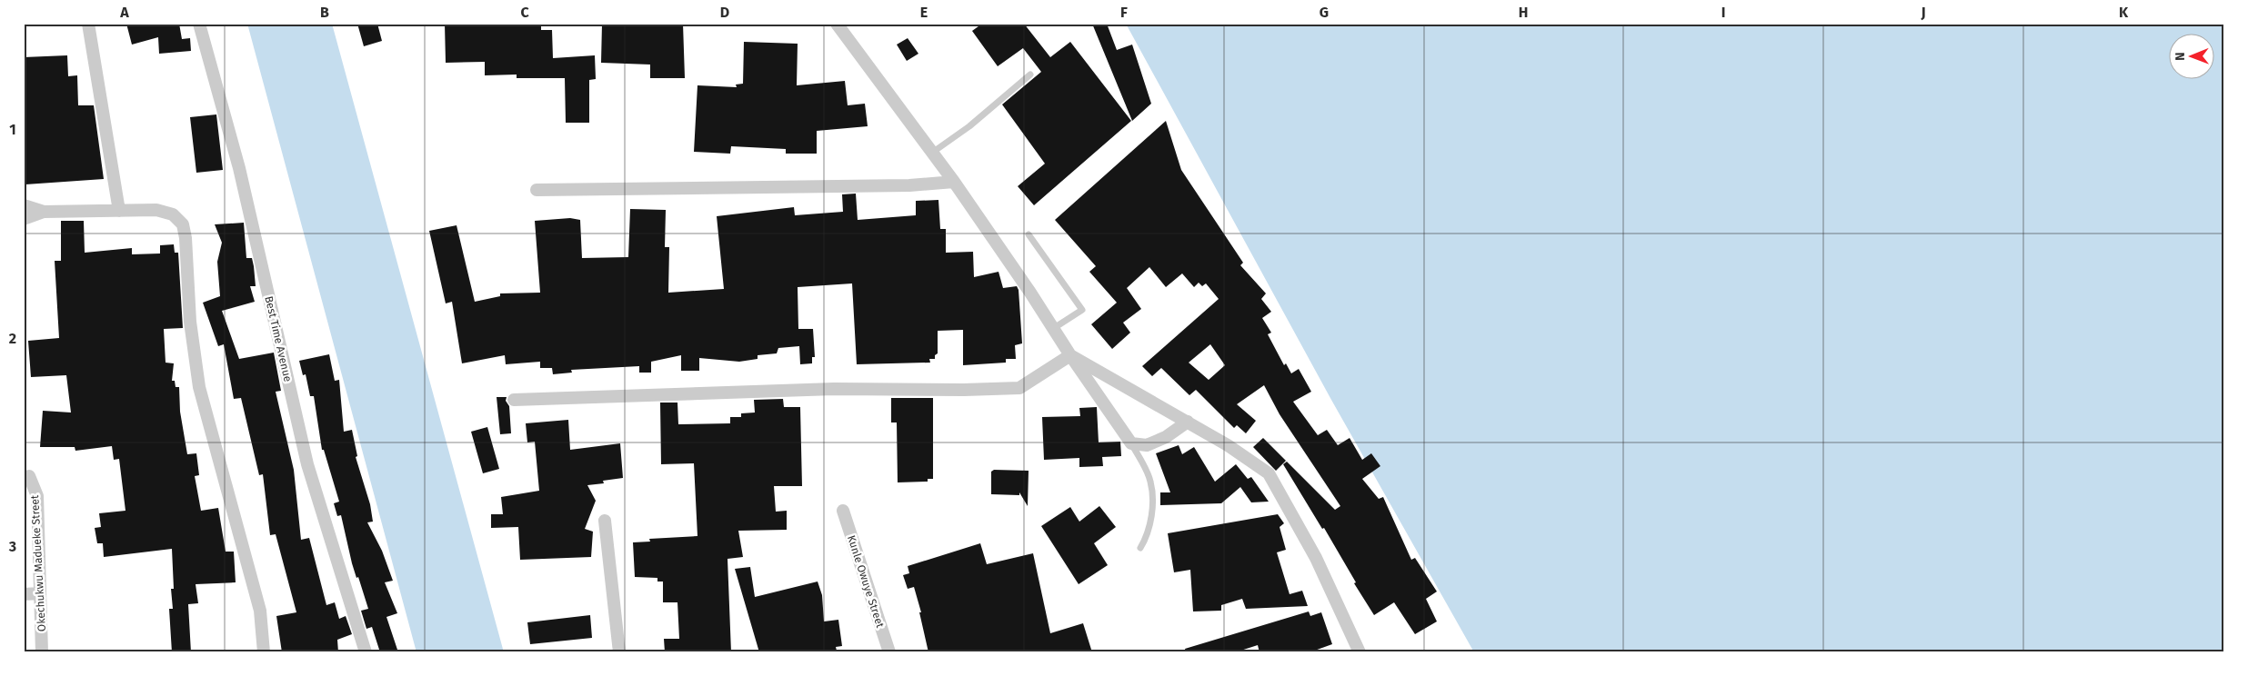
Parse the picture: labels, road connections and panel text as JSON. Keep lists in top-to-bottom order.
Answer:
{
  "streets": {
    "street": ["Best Time Avenue", "Okechukwu Madueke Street", "Kunle Owuye Street"]
  },
  "north": "left",
  "grid": {
    "columns": [
      "A",
      "B",
      "C",
      "D",
      "E",
      "F",
      "G",
      "H",
      "I",
      "J",
      "K"
    ],
    "rows": ["1", "2", "3"]
  }
}
